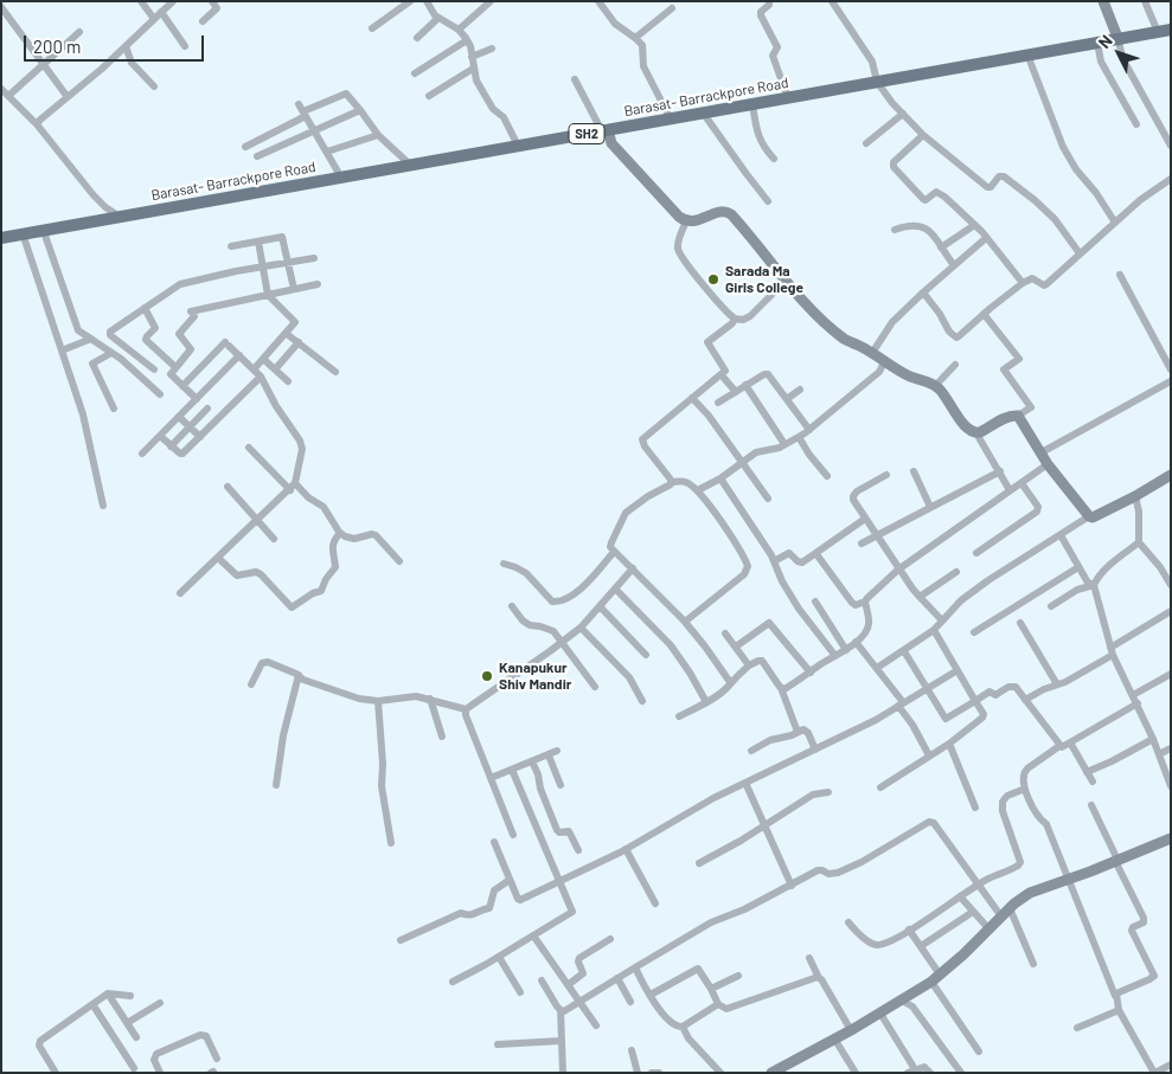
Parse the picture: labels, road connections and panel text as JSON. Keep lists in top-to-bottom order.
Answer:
{
  "streets": {
    "main road": ["Barasat- Barrackpore Road", "SH2"]
  },
  "places": ["Sarada Ma Girls College", "Kanapukur Shiv Mandir"],
  "scale_bar": "200 m",
  "north": "top left"
}
